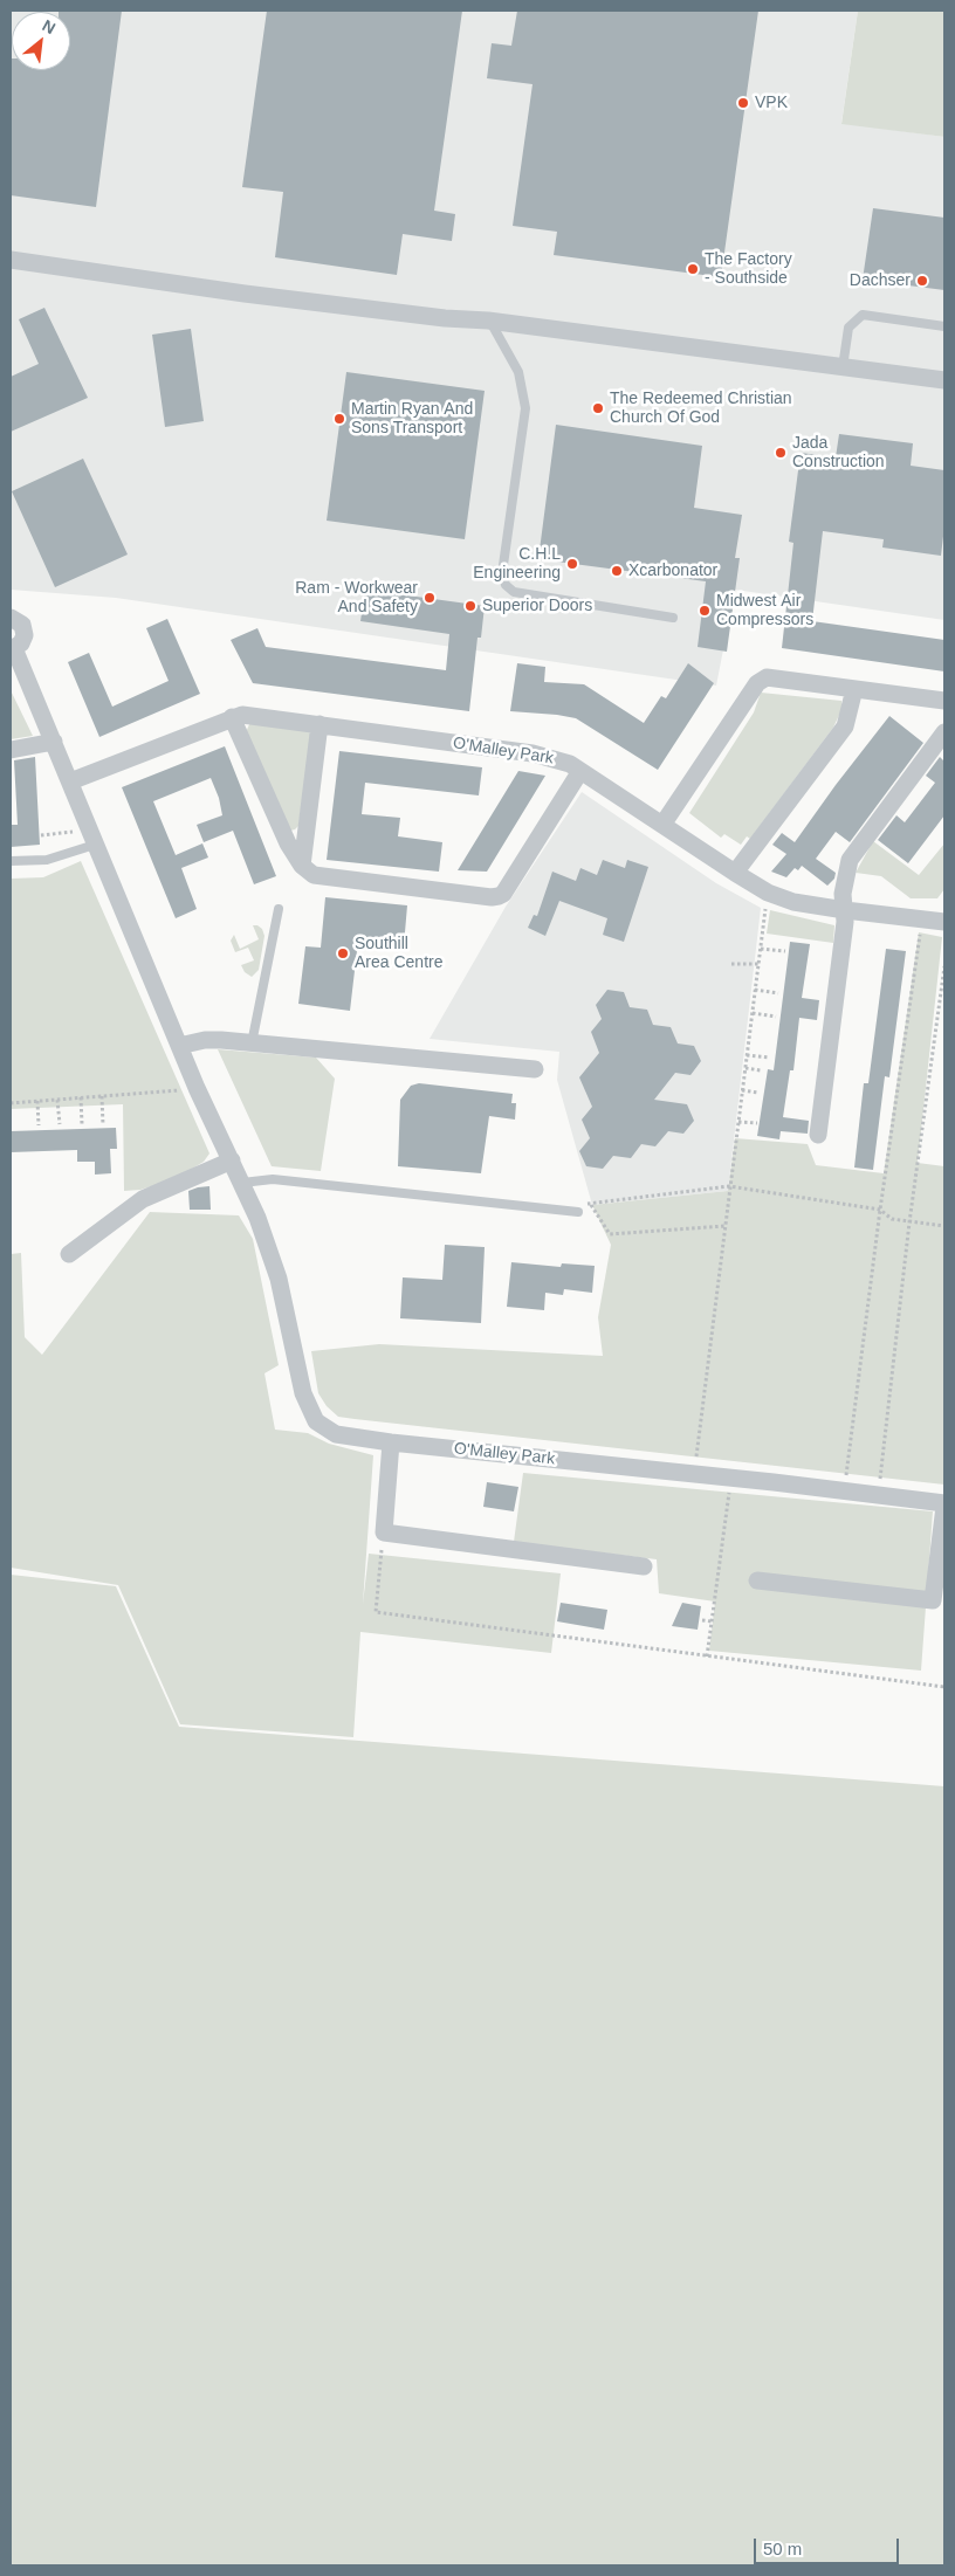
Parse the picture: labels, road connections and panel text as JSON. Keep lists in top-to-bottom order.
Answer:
{
  "streets": {
    "street": ["O'Malley Park"]
  },
  "places": [
    "VPK",
    "The Factory - Southside",
    "Dachser",
    "The Redeemed Christian Church Of God",
    "Martin Ryan And Sons Transport",
    "Jada Construction",
    "C.H.L Engineering",
    "Xcarbonator",
    "Ram - Workwear And Safety",
    "Superior Doors",
    "Midwest Air Compressors",
    "Southill Area Centre"
  ],
  "scale_bar": "50 m",
  "north": "top right"
}
